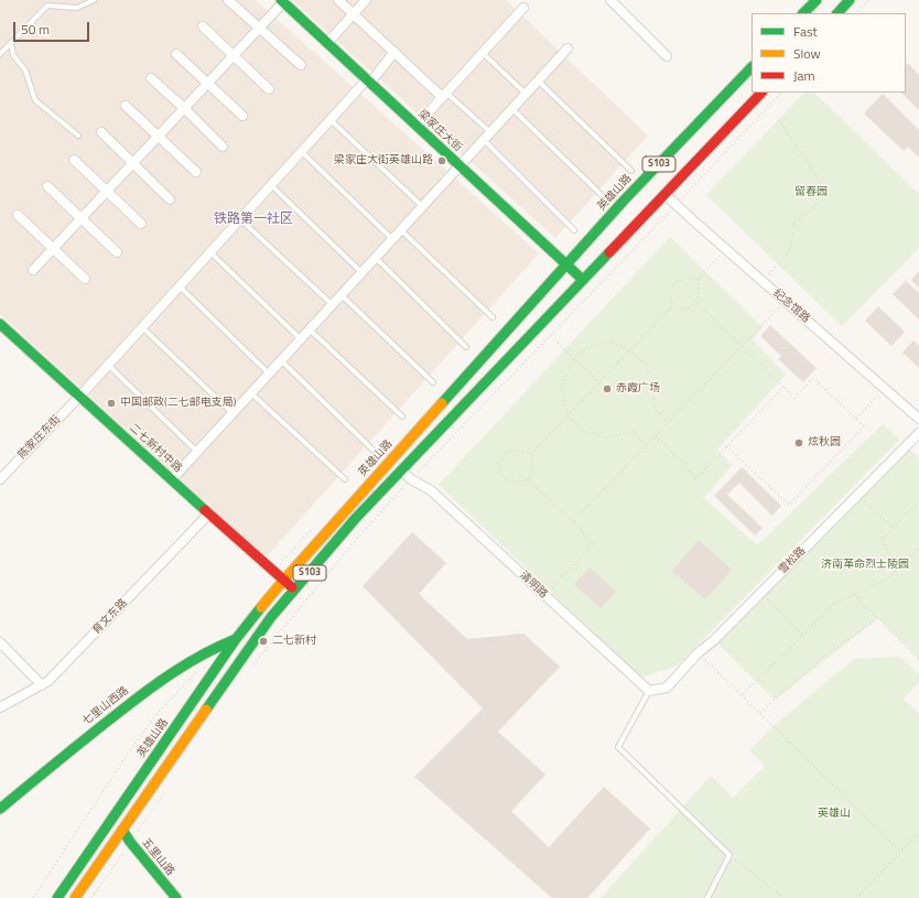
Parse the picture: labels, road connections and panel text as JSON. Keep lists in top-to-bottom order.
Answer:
{
  "streets": {
    "main road": [
      "梁家庄大街",
      "S103",
      "英雄山路",
      "二七新村中路",
      "七里山西路",
      "五里山路"
    ],
    "street": [
      "纪念馆路",
      "陈家庄东街",
      "雪松路",
      "清明路",
      "育文东路"
    ]
  },
  "crossings": [
    ["梁家庄大街", "S103"],
    ["梁家庄大街", "英雄山路"],
    ["梁家庄大街", "陈家庄东街"],
    ["S103", "纪念馆路"],
    ["S103", "二七新村中路"],
    ["S103", "清明路"],
    ["S103", "五里山路"],
    ["英雄山路", "二七新村中路"],
    ["英雄山路", "七里山西路"],
    ["陈家庄东街", "二七新村中路"],
    ["二七新村中路", "育文东路"],
    ["雪松路", "清明路"]
  ],
  "districts": ["铁路第一社区"],
  "parks": ["留春园", "济南革命烈士陵园", "英雄山"],
  "places": [
    "梁家庄大街英雄山路",
    "赤霞广场",
    "中国邮政(二七邮电支局)",
    "炫秋园",
    "二七新村"
  ],
  "legend": ["Fast", "Slow", "Jam"],
  "scale_bar": "50 m"
}
